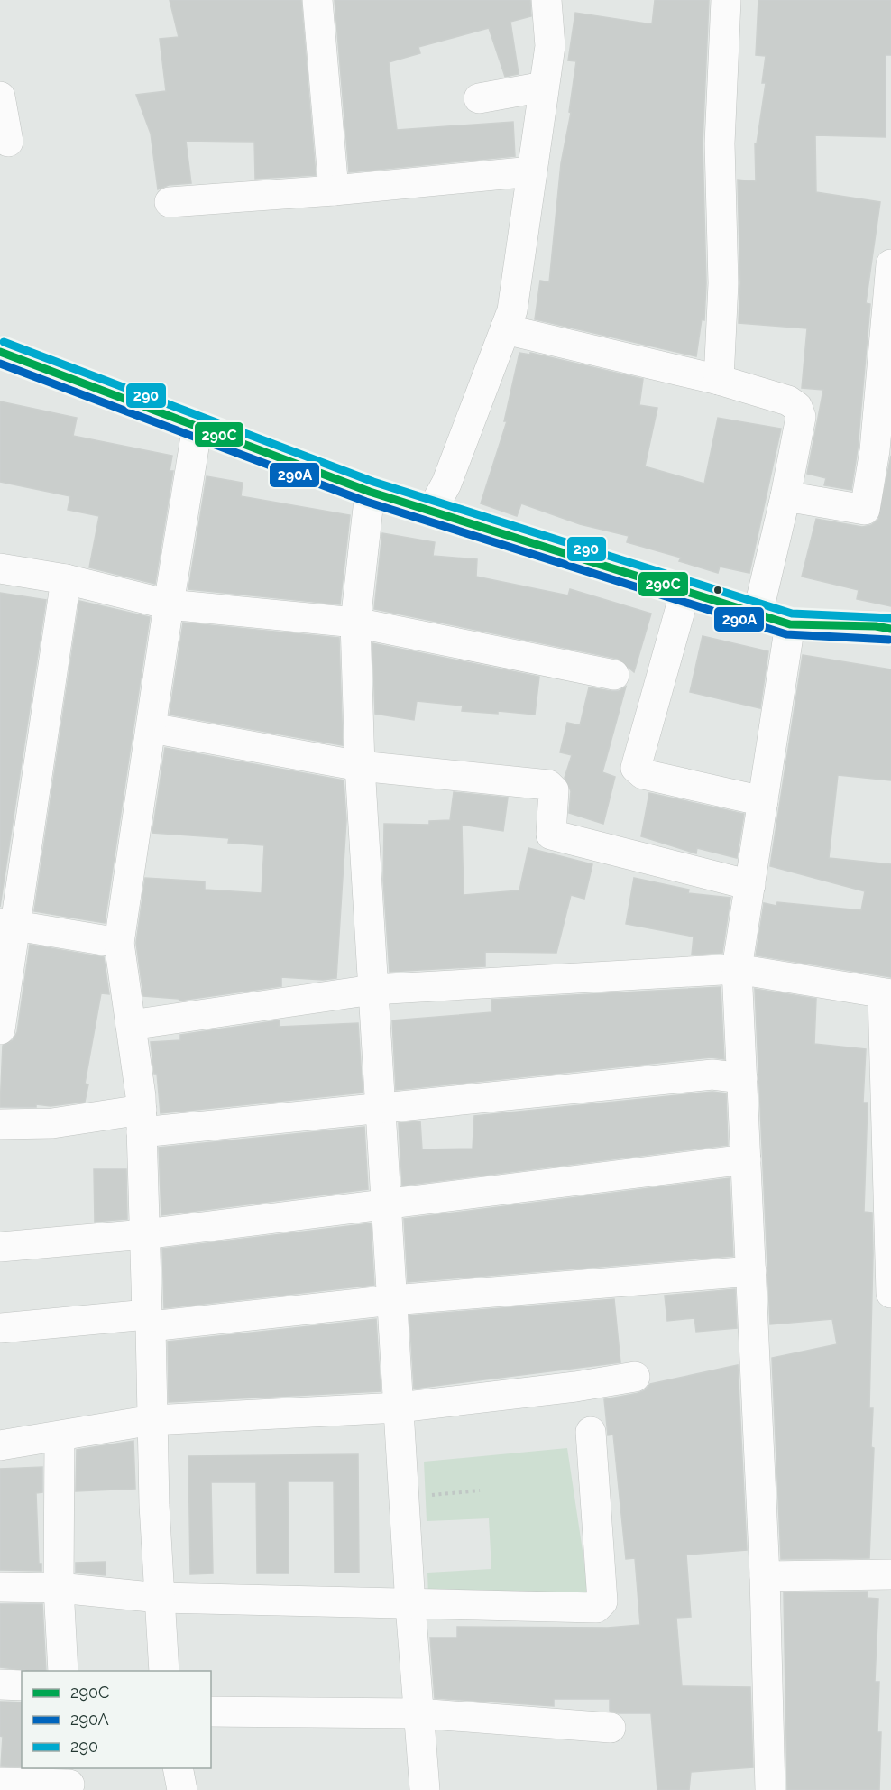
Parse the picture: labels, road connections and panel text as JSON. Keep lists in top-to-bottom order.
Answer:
{
  "lines": ["transit line 290", "transit line 290C", "transit line 290A"],
  "legend": ["290C", "290A", "290"]
}
